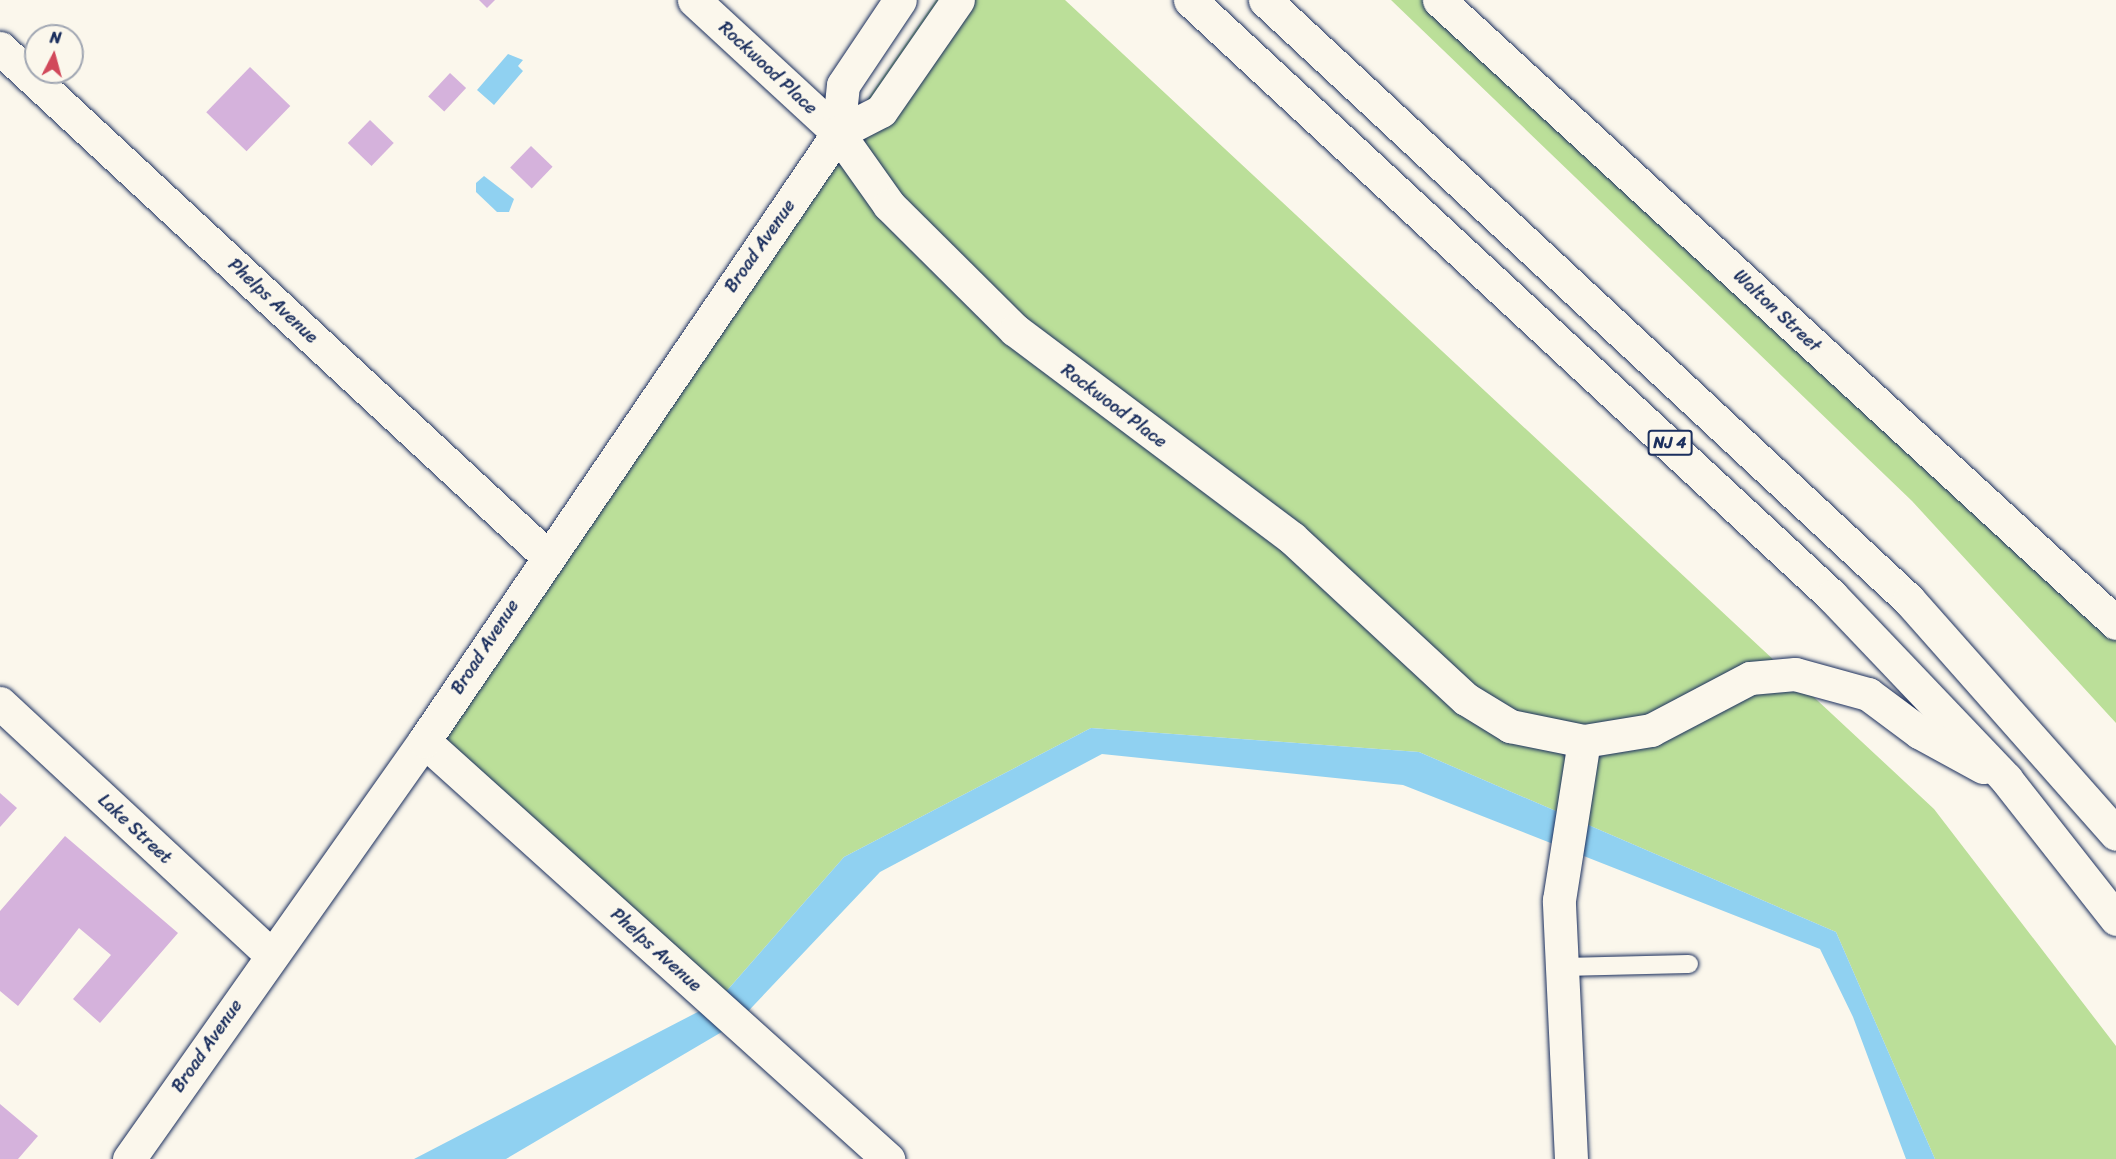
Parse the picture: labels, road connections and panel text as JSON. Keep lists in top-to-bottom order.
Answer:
{
  "streets": {
    "main road": [
      "Rockwood Place",
      "Broad Avenue",
      "Phelps Avenue",
      "Walton Street",
      "NJ 4",
      "Lake Street"
    ]
  },
  "crossings": [
    ["Rockwood Place", "Broad Avenue"],
    ["Broad Avenue", "Phelps Avenue"],
    ["Broad Avenue", "Lake Street"]
  ],
  "north": "top"
}
